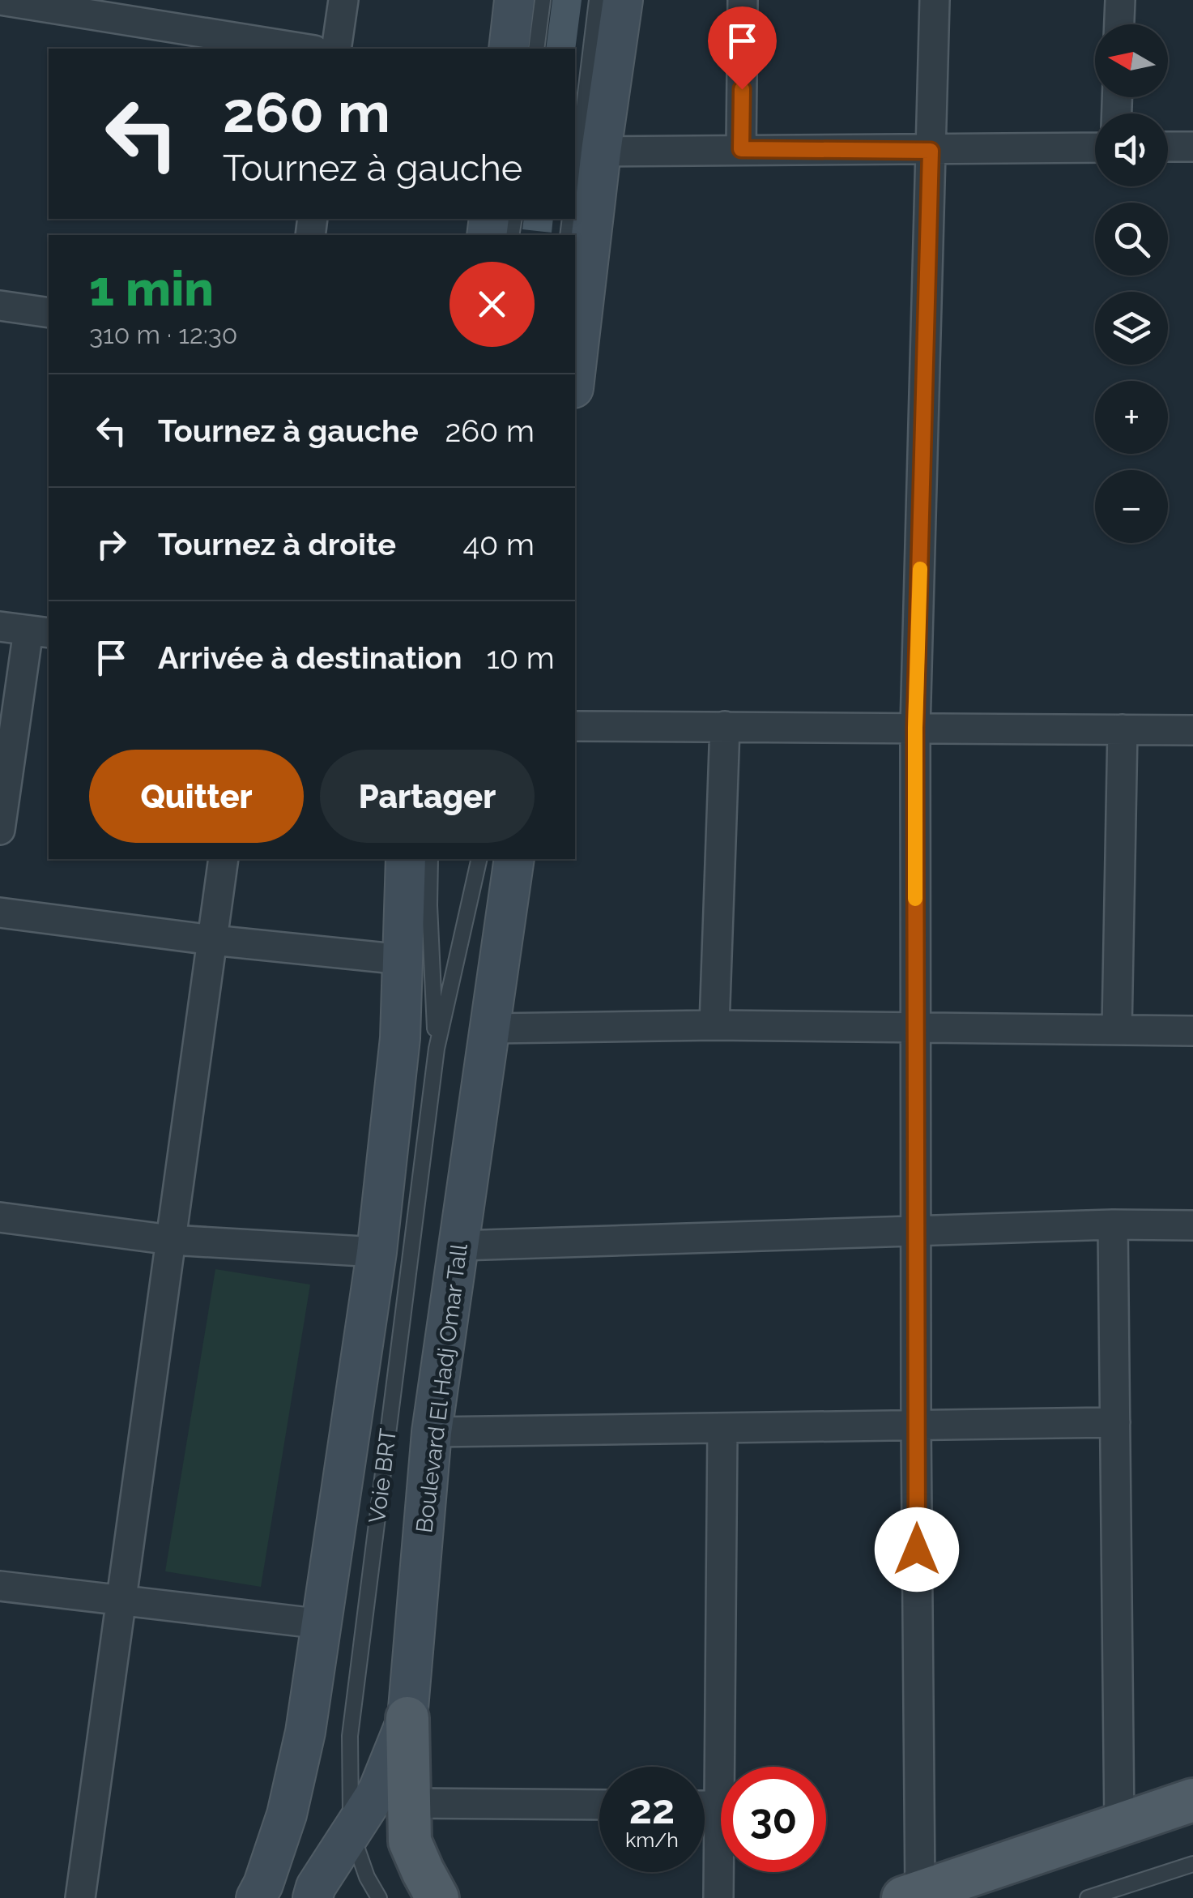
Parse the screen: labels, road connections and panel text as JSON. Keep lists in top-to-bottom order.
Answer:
{
  "streets": {
    "main road": ["Boulevard El Hadj Omar Tall"],
    "lane": ["Voie BRT"]
  },
  "crossings": [
    ["Boulevard El Hadj Omar Tall", "Voie BRT"]
  ],
  "north": "left",
  "page": {
    "map_buttons": ["+", "−"],
    "turn": ["260 m", "Tournez à gauche"],
    "heading": ["1 min", "310 m · 12:30"],
    "list": [
      {
        "name": "Tournez à gauche",
        "value": "260 m"
      },
      {
        "name": "Tournez à droite",
        "value": "40 m"
      },
      {
        "name": "Arrivée à destination",
        "value": "10 m"
      }
    ],
    "buttons": ["Quitter", "Partager"],
    "speed": "22 km/h",
    "limit": "30"
  }
}
